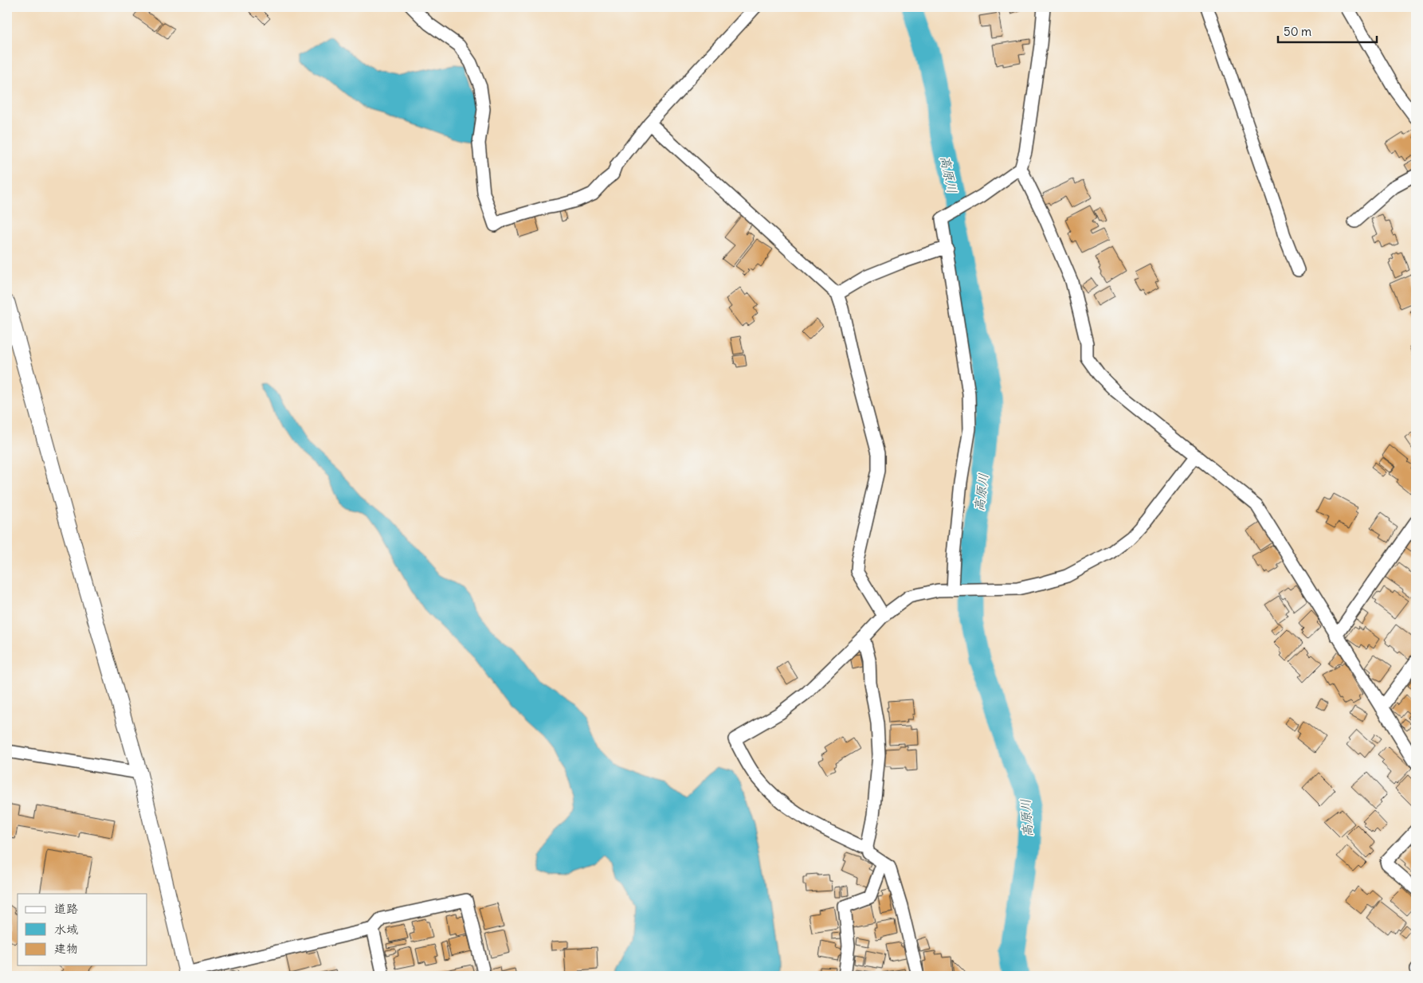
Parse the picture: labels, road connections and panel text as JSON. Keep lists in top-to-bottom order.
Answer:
{
  "water": ["高原川"],
  "legend": ["道路", "水域", "建物"],
  "scale_bar": "50 m"
}
